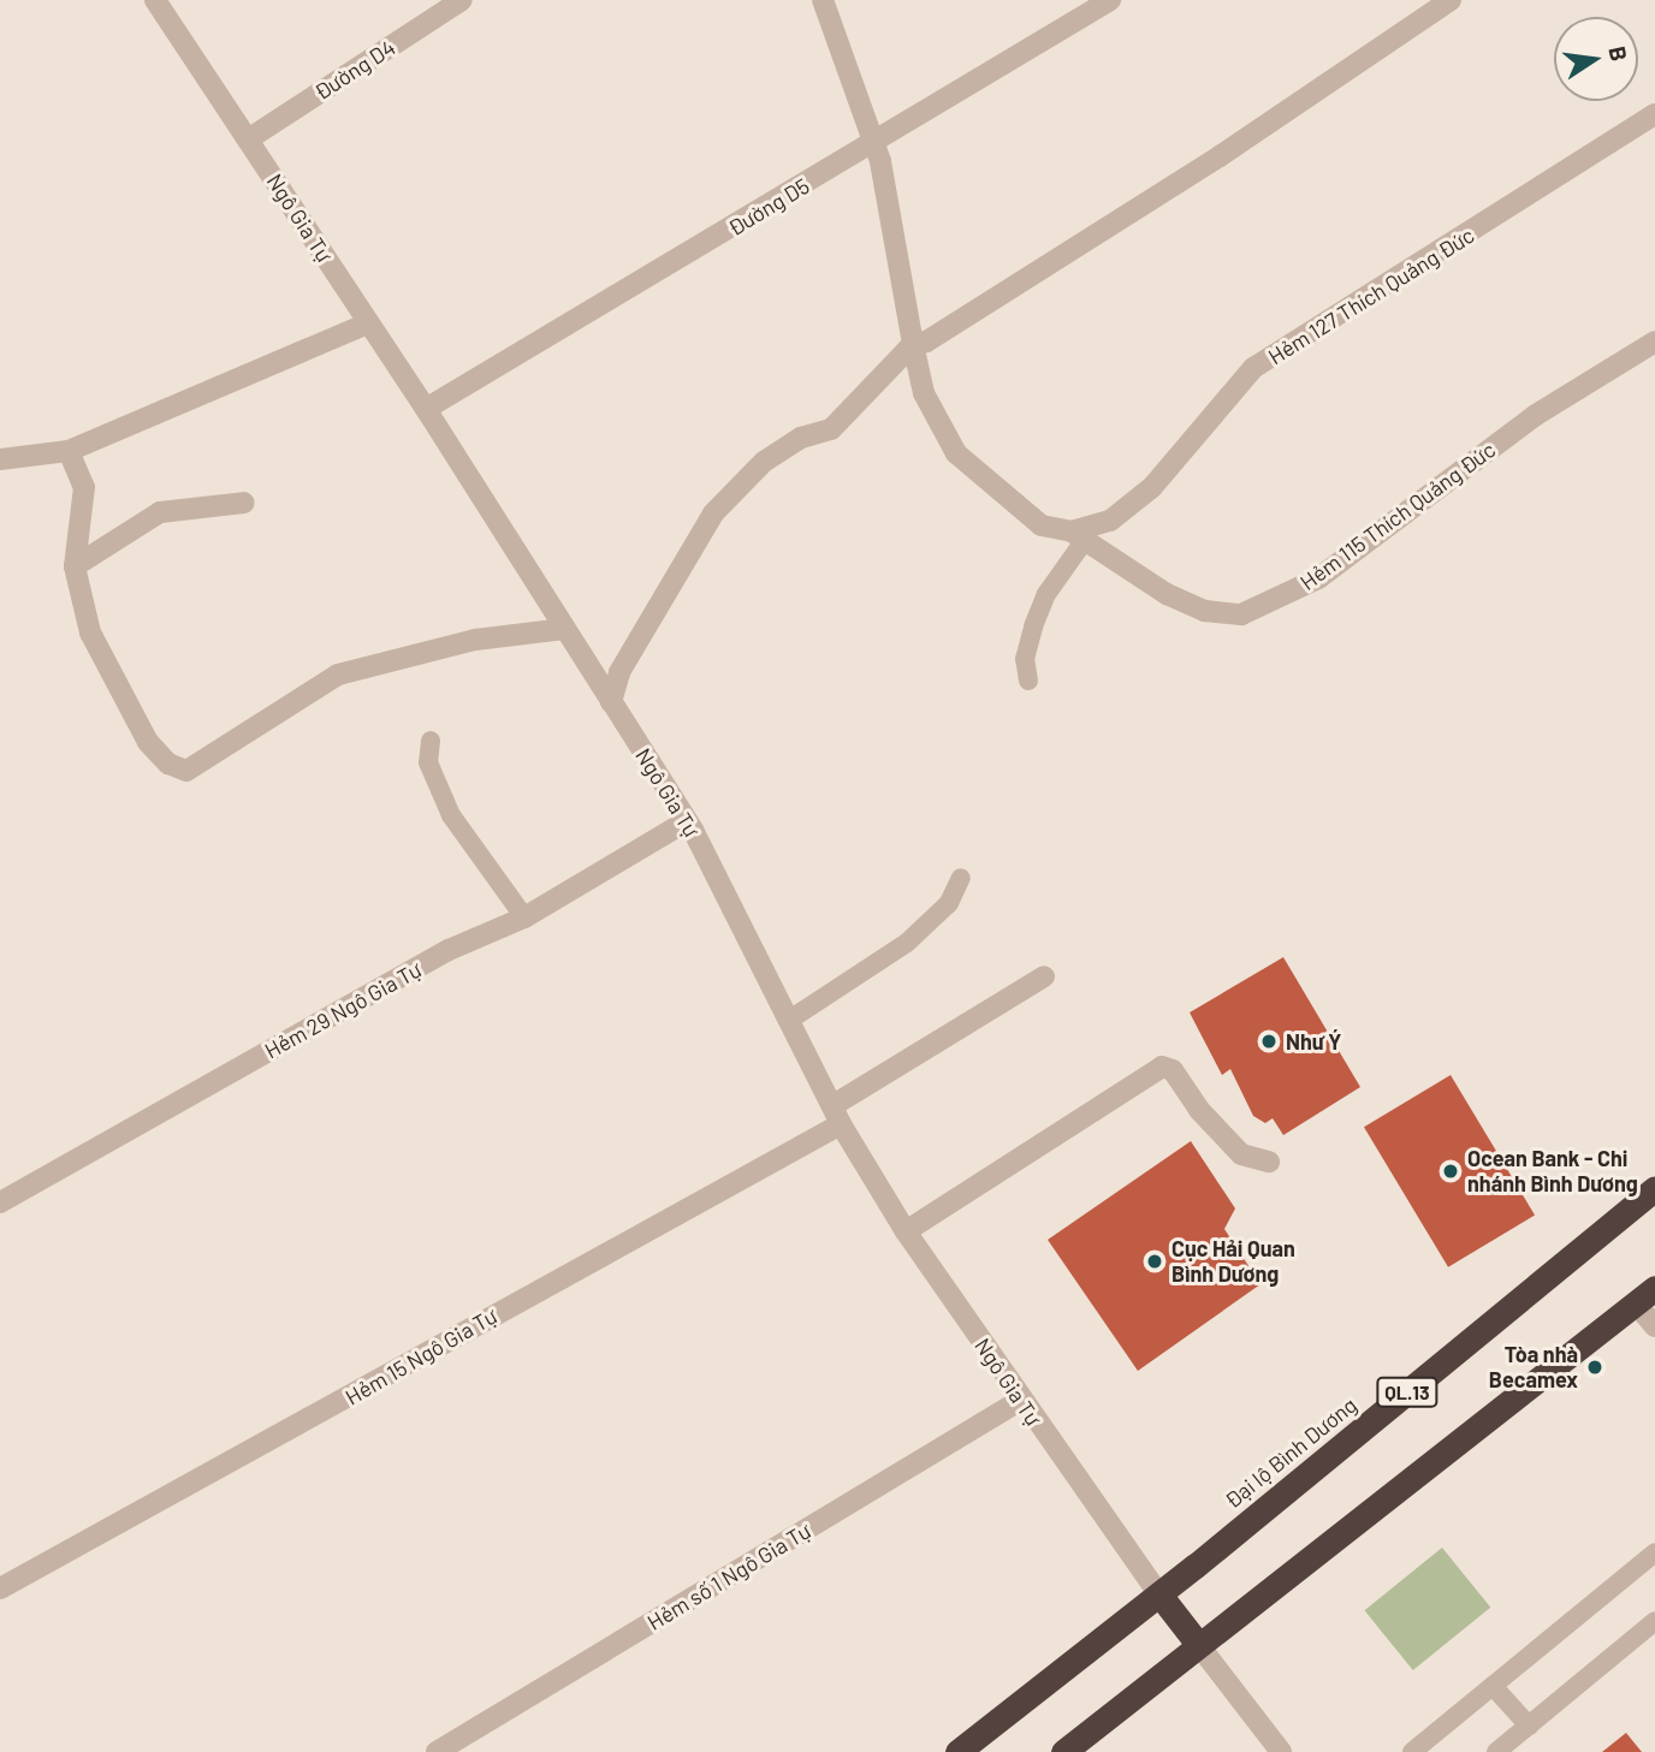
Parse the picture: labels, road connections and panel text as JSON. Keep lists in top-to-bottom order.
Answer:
{
  "streets": {
    "highway": ["QL.13", "Đại lộ Bình Dương"],
    "street": [
      "Đường D4",
      "Đường D5",
      "Ngô Gia Tự",
      "Hẻm 127 Thích Quảng Đức",
      "Hẻm 115 Thích Quảng Đức",
      "Hẻm 29 Ngô Gia Tự",
      "Hẻm 15 Ngô Gia Tự",
      "Hẻm số 1 Ngô Gia Tự"
    ]
  },
  "crossings": [
    ["Đường D4", "Ngô Gia Tự"],
    ["Đường D5", "Ngô Gia Tự"],
    ["Đường D5", "Hẻm 115 Thích Quảng Đức"],
    ["Ngô Gia Tự", "Hẻm 29 Ngô Gia Tự"],
    ["Ngô Gia Tự", "Hẻm 15 Ngô Gia Tự"],
    ["Ngô Gia Tự", "Đại lộ Bình Dương"],
    ["Ngô Gia Tự", "Hẻm số 1 Ngô Gia Tự"],
    ["Hẻm 127 Thích Quảng Đức", "Hẻm 115 Thích Quảng Đức"]
  ],
  "places": [
    "Như Ý",
    "Ocean Bank - Chi nhánh Bình Dương",
    "Cục Hải Quan Bình Dương",
    "Tòa nhà Becamex"
  ],
  "north": "right"
}
